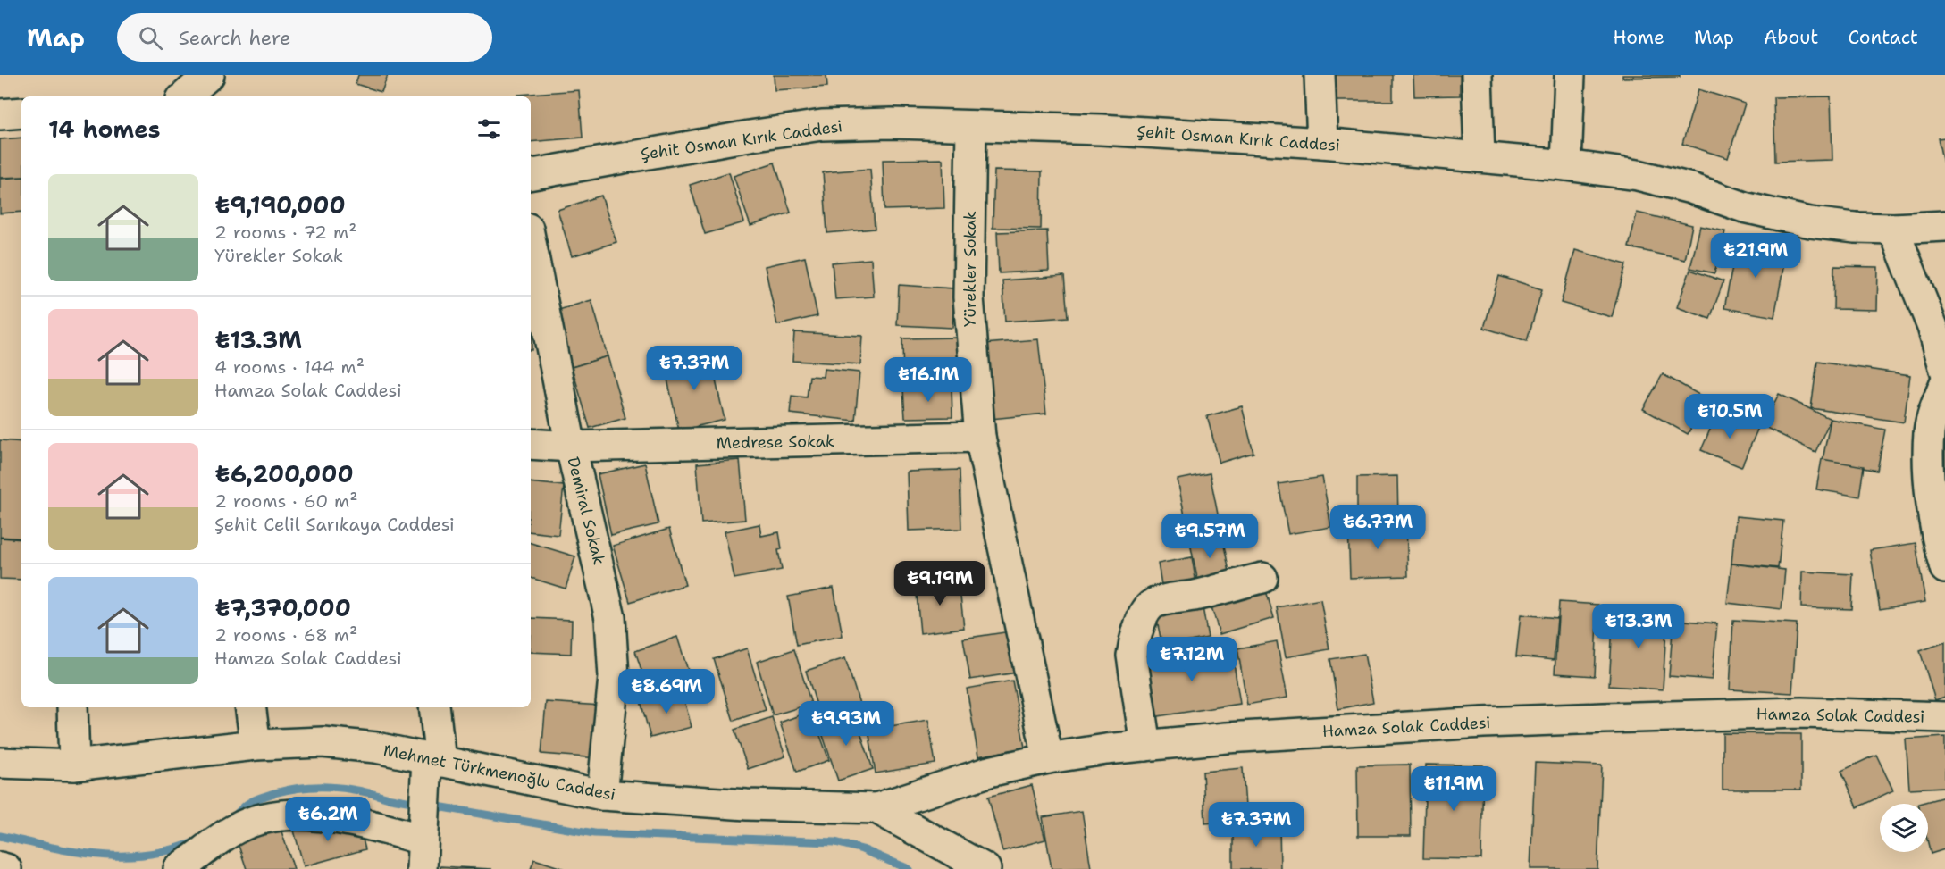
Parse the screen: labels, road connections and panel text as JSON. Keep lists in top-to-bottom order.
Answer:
{
  "streets": {
    "street": [
      "Şehit Osman Kırık Caddesi",
      "Yürekler Sokak",
      "Medrese Sokak",
      "Demiral Sokak",
      "Hamza Solak Caddesi",
      "Mehmet Türkmenoğlu Caddesi"
    ]
  },
  "crossings": [
    ["Şehit Osman Kırık Caddesi", "Yürekler Sokak"],
    ["Yürekler Sokak", "Medrese Sokak"],
    ["Yürekler Sokak", "Hamza Solak Caddesi"],
    ["Medrese Sokak", "Demiral Sokak"],
    ["Demiral Sokak", "Mehmet Türkmenoğlu Caddesi"],
    ["Hamza Solak Caddesi", "Mehmet Türkmenoğlu Caddesi"]
  ],
  "page": {
    "header": "Map",
    "search": "Search here",
    "nav": [
      "Home",
      "Map",
      "About",
      "Contact"
    ],
    "heading": "14 homes",
    "list": [
      {
        "name": "₺9,190,000",
        "note": "2 rooms · 72 m² · Yürekler Sokak"
      },
      {
        "name": "₺13.3M",
        "note": "4 rooms · 144 m² · Hamza Solak Caddesi"
      },
      {
        "name": "₺6,200,000",
        "note": "2 rooms · 60 m² · Şehit Celil Sarıkaya Caddesi"
      },
      {
        "name": "₺7,370,000",
        "note": "2 rooms · 68 m² · Hamza Solak Caddesi"
      }
    ],
    "price": [
      "₺21.9M",
      "₺7.37M",
      "₺16.1M",
      "₺10.5M",
      "₺6.77M",
      "₺9.57M",
      "₺9.19M",
      "₺13.3M",
      "₺7.12M",
      "₺8.69M",
      "₺9.93M",
      "₺11.9M",
      "₺6.2M",
      "₺7.37M"
    ]
  }
}
